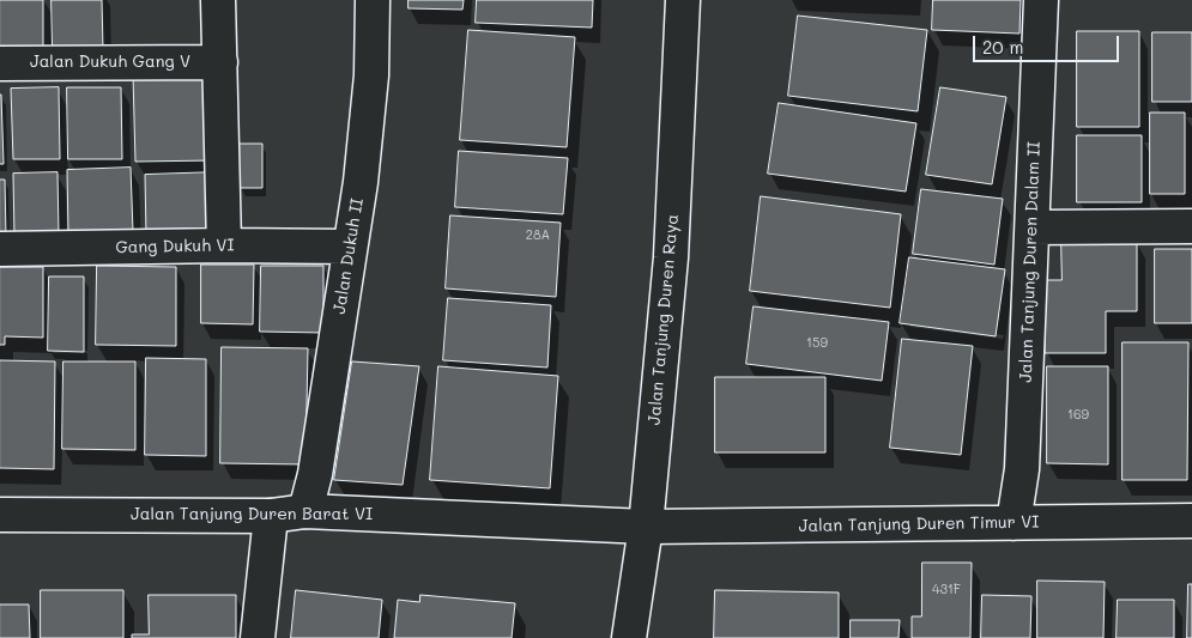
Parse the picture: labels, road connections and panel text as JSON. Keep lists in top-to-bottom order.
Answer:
{
  "streets": {
    "street": [
      "Jalan Dukuh Gang V",
      "Gang Dukuh VI",
      "Jalan Dukuh II",
      "Jalan Tanjung Duren Dalam II",
      "Jalan Tanjung Duren Raya",
      "Jalan Tanjung Duren Barat VI",
      "Jalan Tanjung Duren Timur VI"
    ]
  },
  "crossings": [
    ["Gang Dukuh VI", "Jalan Dukuh II"],
    ["Jalan Dukuh II", "Jalan Tanjung Duren Barat VI"],
    ["Jalan Tanjung Duren Dalam II", "Jalan Tanjung Duren Timur VI"],
    ["Jalan Tanjung Duren Raya", "Jalan Tanjung Duren Barat VI"],
    ["Jalan Tanjung Duren Raya", "Jalan Tanjung Duren Timur VI"],
    ["Jalan Tanjung Duren Barat VI", "Jalan Tanjung Duren Timur VI"]
  ],
  "house_numbers": [
    "28A",
    "159",
    "169",
    "431F"
  ],
  "scale_bar": "20 m"
}
